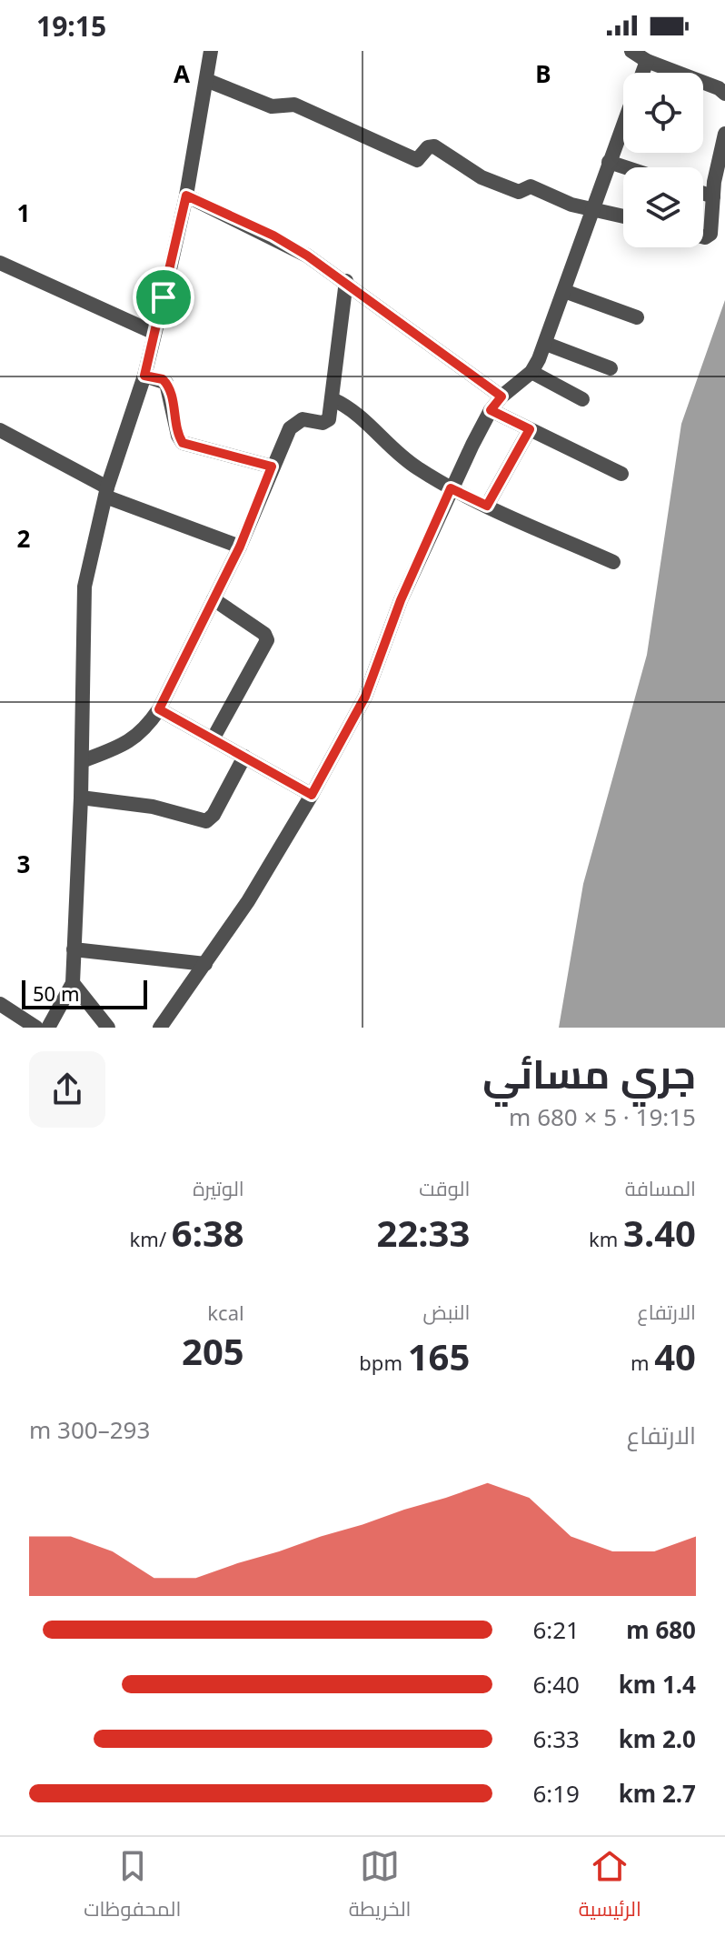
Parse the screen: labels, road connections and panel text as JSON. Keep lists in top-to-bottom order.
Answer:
{
  "scale_bar": "50 m",
  "page": {
    "status": "19:15",
    "scale": "50 m",
    "heading": ["جري مسائي", "19:15 · 5 × 680 m"],
    "stats": [
      ["المسافة", "3.40 km"],
      ["الوقت", "22:33"],
      ["الوتيرة", "6:38 /km"],
      ["الارتفاع", "40 m"],
      ["النبض", "165 bpm"],
      ["kcal", "205"]
    ],
    "chart": ["الارتفاع", "293–300 m"],
    "list": [
      {
        "name": "680 m",
        "note": "6:21"
      },
      {
        "name": "1.4 km",
        "note": "6:40"
      },
      {
        "name": "2.0 km",
        "note": "6:33"
      },
      {
        "name": "2.7 km",
        "note": "6:19"
      }
    ],
    "tabs": ["الرئيسية", "الخريطة", "المحفوظات"]
  },
  "grid": {
    "columns": ["A", "B"],
    "rows": ["1", "2", "3"]
  }
}
